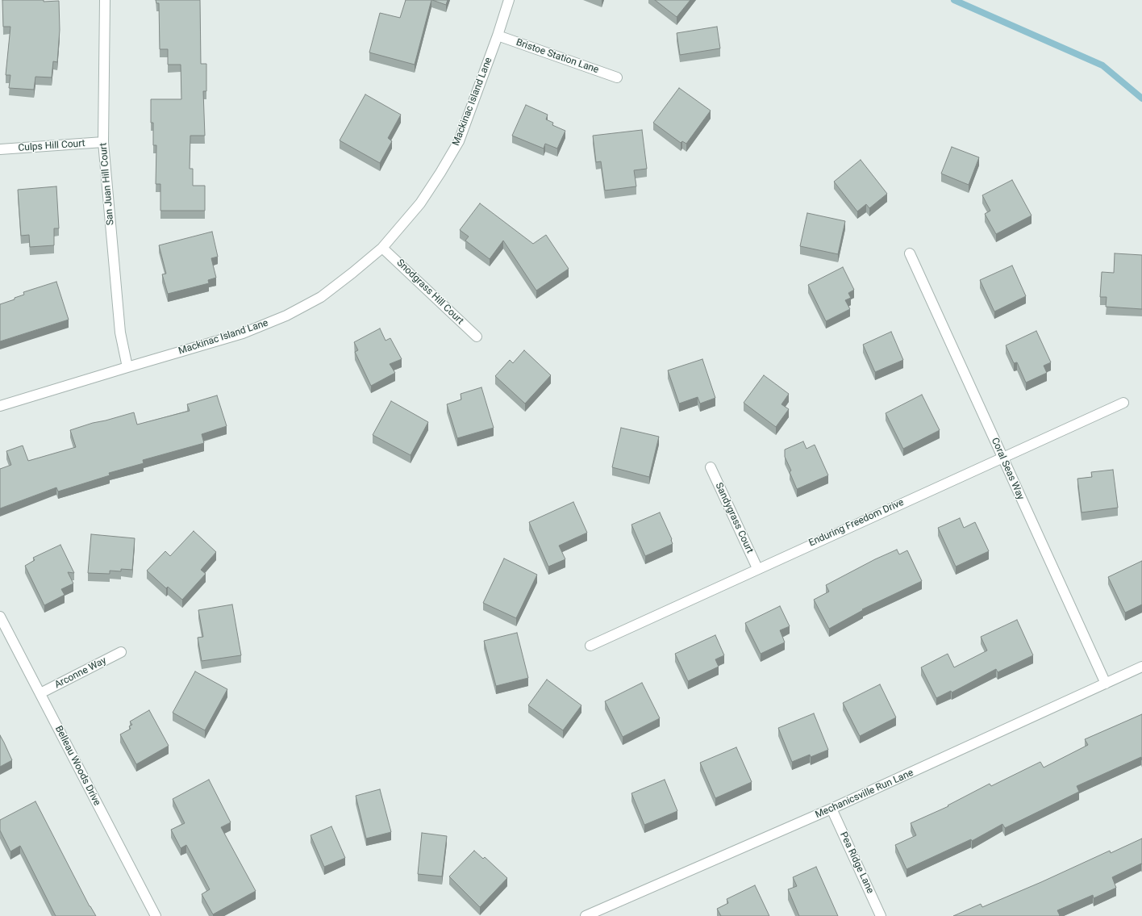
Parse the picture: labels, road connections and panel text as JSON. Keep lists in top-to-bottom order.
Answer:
{
  "streets": {
    "street": [
      "Bristoe Station Lane",
      "Mackinac Island Lane",
      "Culps Hill Court",
      "San Juan Hill Court",
      "Snodgrass Hill Court",
      "Coral Seas Way",
      "Sandygrass Court",
      "Enduring Freedom Drive",
      "Arconne Way",
      "Belleau Woods Drive",
      "Mechanicsville Run Lane",
      "Pea Ridge Lane"
    ]
  },
  "crossings": [
    ["Bristoe Station Lane", "Mackinac Island Lane"],
    ["Mackinac Island Lane", "San Juan Hill Court"],
    ["Mackinac Island Lane", "Snodgrass Hill Court"],
    ["Culps Hill Court", "San Juan Hill Court"],
    ["Coral Seas Way", "Enduring Freedom Drive"],
    ["Coral Seas Way", "Mechanicsville Run Lane"],
    ["Sandygrass Court", "Enduring Freedom Drive"],
    ["Arconne Way", "Belleau Woods Drive"],
    ["Mechanicsville Run Lane", "Pea Ridge Lane"]
  ]
}
